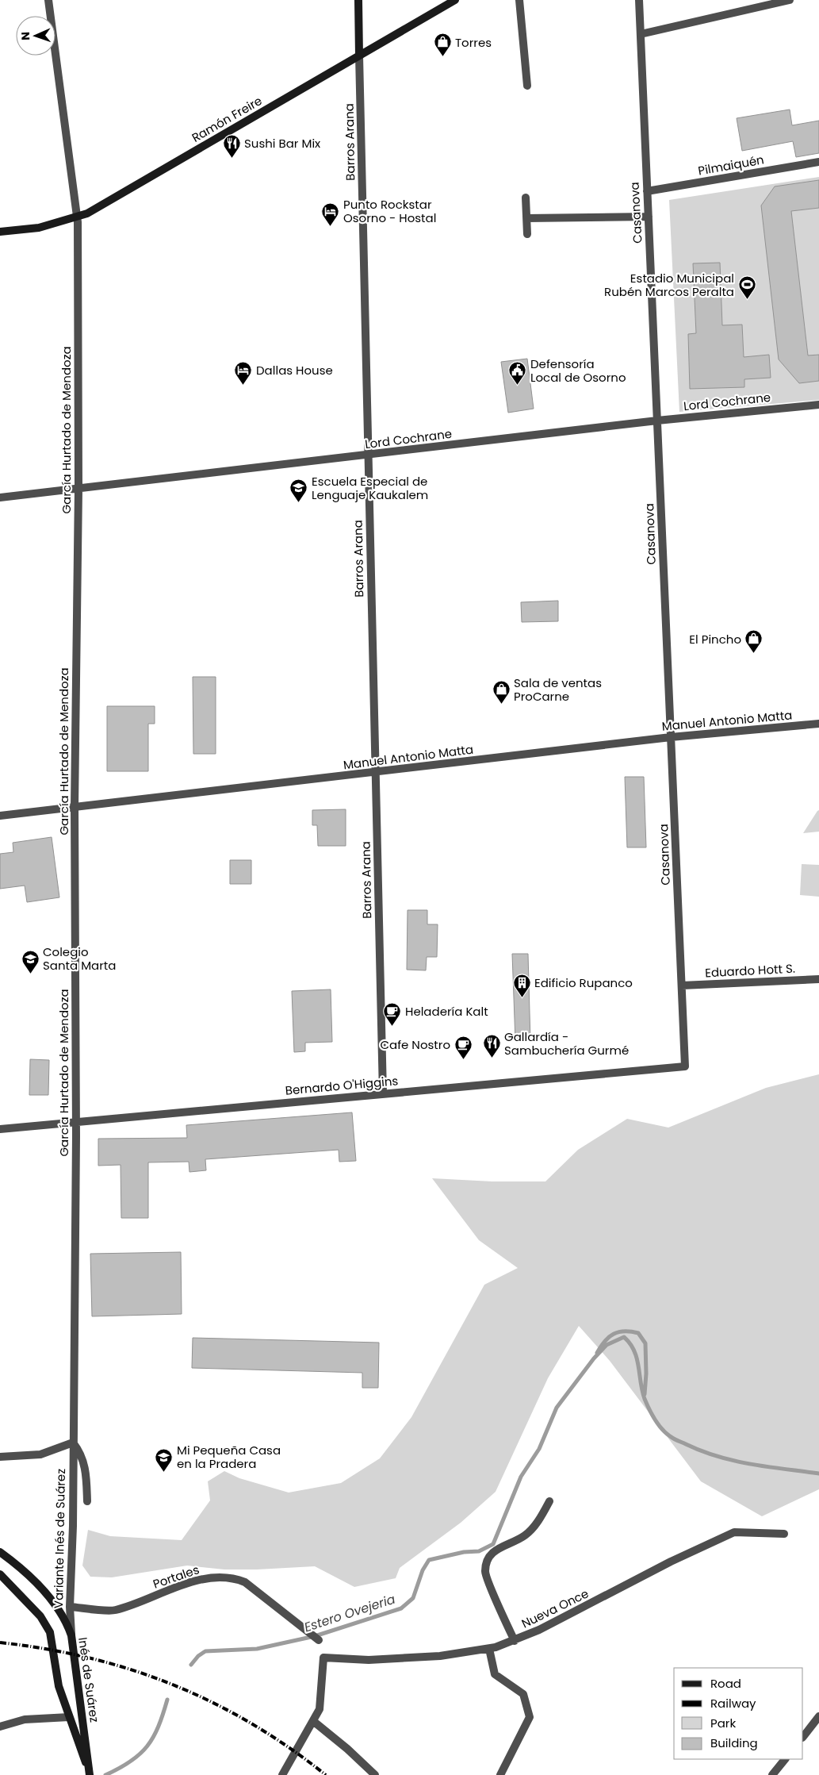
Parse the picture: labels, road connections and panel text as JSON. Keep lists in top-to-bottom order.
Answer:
{
  "streets": {
    "main road": ["Ramón Freire", "Barros Arana", "Inés de Suárez"],
    "street": [
      "Pilmaiquén",
      "Casanova",
      "Lord Cochrane",
      "García Hurtado de Mendoza",
      "Manuel Antonio Matta",
      "Eduardo Hott S.",
      "Bernardo O'Higgins",
      "Variante Inés de Suárez",
      "Portales",
      "Nueva Once"
    ]
  },
  "crossings": [
    ["Ramón Freire", "Barros Arana"],
    ["Ramón Freire", "García Hurtado de Mendoza"],
    ["Barros Arana", "Lord Cochrane"],
    ["Barros Arana", "Manuel Antonio Matta"],
    ["Barros Arana", "Bernardo O'Higgins"],
    ["Pilmaiquén", "Casanova"],
    ["Casanova", "Lord Cochrane"],
    ["Casanova", "Manuel Antonio Matta"],
    ["Casanova", "Eduardo Hott S."],
    ["Casanova", "Bernardo O'Higgins"],
    ["Lord Cochrane", "García Hurtado de Mendoza"],
    ["García Hurtado de Mendoza", "Manuel Antonio Matta"],
    ["García Hurtado de Mendoza", "Bernardo O'Higgins"],
    ["García Hurtado de Mendoza", "Variante Inés de Suárez"],
    ["Variante Inés de Suárez", "Portales"],
    ["Variante Inés de Suárez", "Inés de Suárez"]
  ],
  "water": ["Estero Ovejeria"],
  "places": {
    "shop": ["Torres", "El Pincho", "Sala de ventas ProCarne"],
    "restaurant": ["Sushi Bar Mix", "Gallardía - Sambuchería Gurmé"],
    "hotel": ["Punto Rockstar Osorno - Hostal", "Dallas House"],
    "sports": ["Estadio Municipal Rubén Marcos Peralta"],
    "public building": ["Defensoría Local de Osorno"],
    "school or university": ["Escuela Especial de Lenguaje Kaukalem", "Colegio Santa Marta", "Mi Pequeña Casa en la Pradera"],
    "building": ["Edificio Rupanco"],
    "cafe": ["Heladería Kalt", "Cafe Nostro"]
  },
  "legend": [
    "Road",
    "Railway",
    "Park",
    "Building"
  ],
  "north": "left"
}
